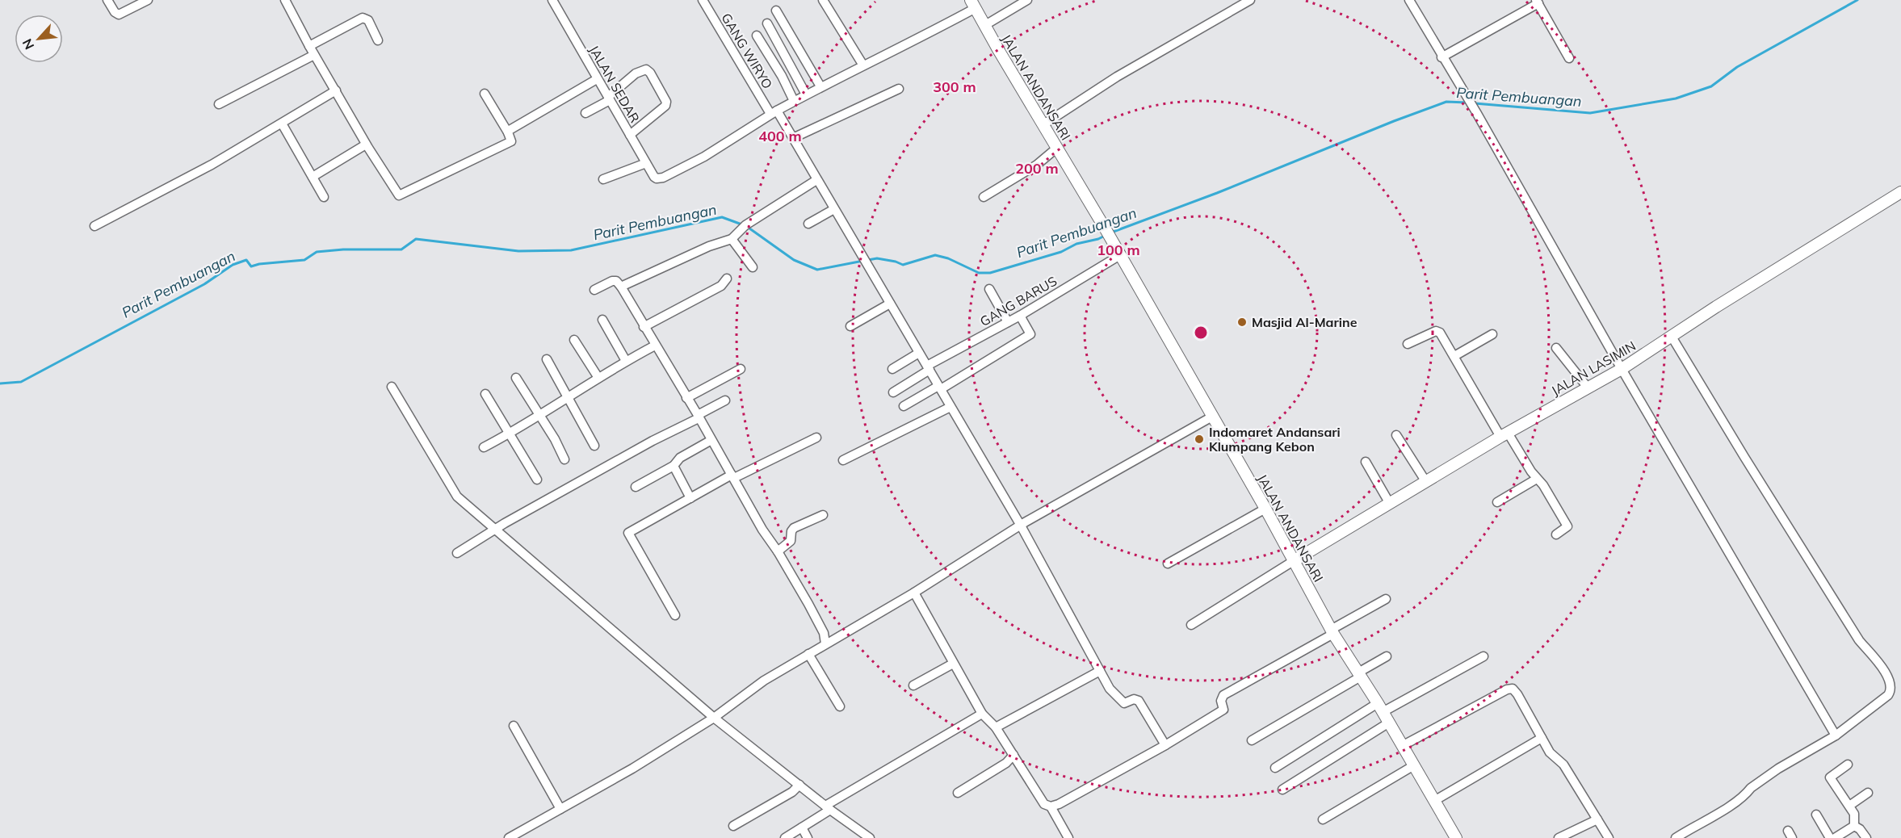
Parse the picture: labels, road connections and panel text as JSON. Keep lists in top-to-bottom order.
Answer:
{
  "streets": {
    "street": [
      "GANG WIRYO",
      "JALAN SEDAR",
      "JALAN ANDANSARI",
      "GANG BARUS",
      "JALAN LASIMIN"
    ]
  },
  "crossings": [
    ["GANG WIRYO", "JALAN SEDAR"],
    ["GANG WIRYO", "GANG BARUS"],
    ["JALAN ANDANSARI", "GANG BARUS"],
    ["JALAN ANDANSARI", "JALAN LASIMIN"]
  ],
  "water": ["Parit Pembuangan"],
  "places": ["Masjid Al-Marine", "Indomaret Andansari Klumpang Kebon"],
  "north": "bottom left",
  "rings": [
    "300 m",
    "400 m",
    "200 m",
    "100 m"
  ]
}
